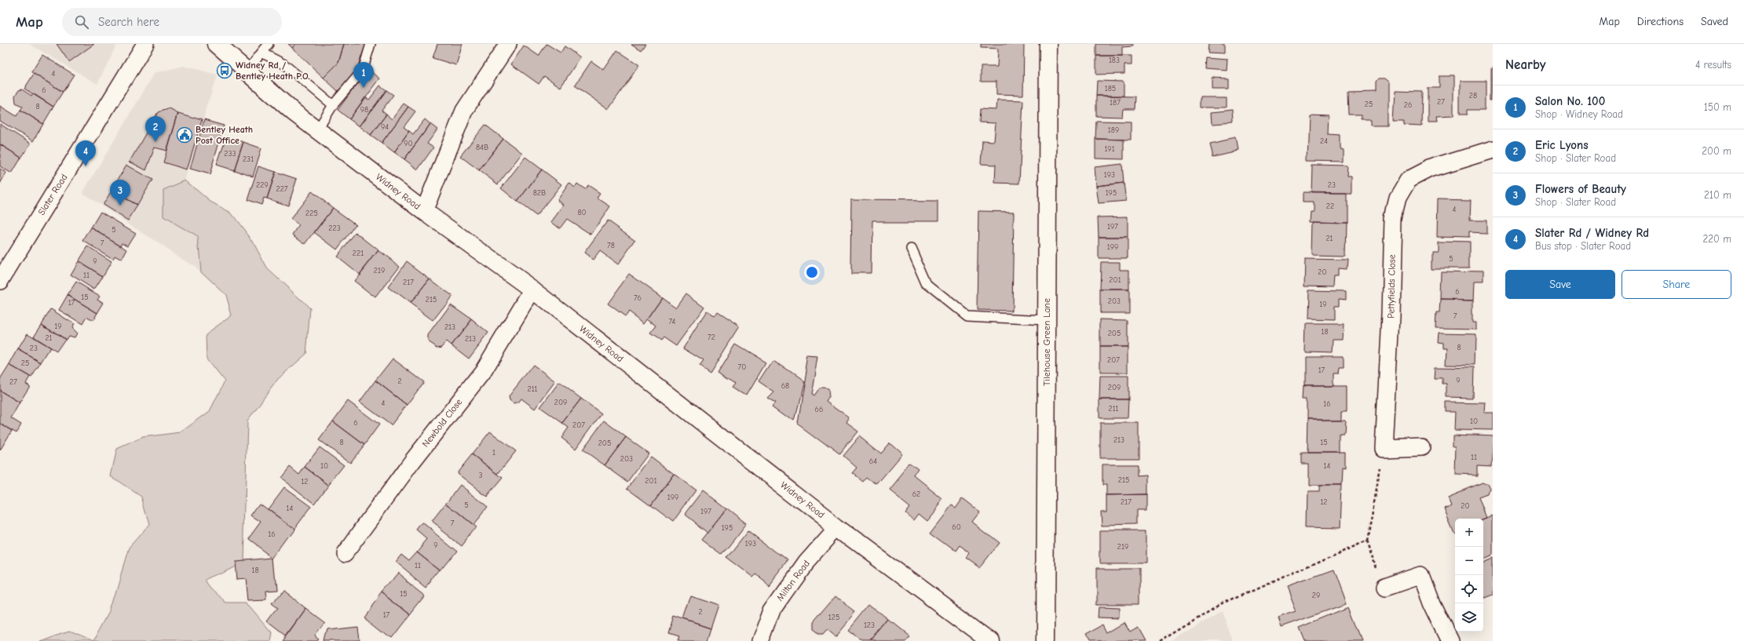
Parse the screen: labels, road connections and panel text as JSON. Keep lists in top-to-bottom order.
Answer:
{
  "streets": {
    "street": [
      "Widney Road",
      "Slater Road",
      "Pettyfields Close",
      "Tilehouse Green Lane",
      "Newbold Close",
      "Milton Road"
    ]
  },
  "crossings": [
    ["Widney Road", "Newbold Close"],
    ["Widney Road", "Milton Road"]
  ],
  "places": {
    "bus stop": ["Widney Rd / Bentley Heath P.O."],
    "public building": ["Bentley Heath Post Office"]
  },
  "house_numbers": [
    "183",
    "4",
    "185",
    "6",
    "28",
    "27",
    "187",
    "25",
    "26",
    "8",
    "98",
    "94",
    "189",
    "24",
    "90",
    "84B",
    "191",
    "233",
    "231",
    "193",
    "229",
    "23",
    "227",
    "82B",
    "195",
    "22",
    "4",
    "80",
    "225",
    "197",
    "223",
    "5",
    "21",
    "7",
    "78",
    "199",
    "221",
    "5",
    "9",
    "219",
    "20",
    "11",
    "201",
    "217",
    "6",
    "15",
    "76",
    "215",
    "203",
    "17",
    "19",
    "7",
    "74",
    "19",
    "213",
    "18",
    "205",
    "72",
    "21",
    "213",
    "8",
    "23",
    "207",
    "25",
    "70",
    "17",
    "9",
    "2",
    "27",
    "68",
    "209",
    "211",
    "209",
    "4",
    "16",
    "211",
    "66",
    "10",
    "6",
    "207",
    "213",
    "8",
    "15",
    "205",
    "1",
    "11",
    "203",
    "64",
    "10",
    "14",
    "3",
    "215",
    "201",
    "12",
    "62",
    "199",
    "217",
    "12",
    "5",
    "20",
    "14",
    "197",
    "7",
    "60",
    "195",
    "16",
    "193",
    "9",
    "219",
    "11",
    "18",
    "15",
    "29",
    "2",
    "17",
    "125",
    "123"
  ],
  "page": {
    "header": "Map",
    "search": "Search here",
    "nav": ["Map", "Directions", "Saved"],
    "heading": ["Nearby", "4 results"],
    "pins": [
      "1",
      "2",
      "4",
      "3"
    ],
    "list": [
      {
        "mark": "1",
        "name": "Salon No. 100",
        "note": "Shop · Widney Road",
        "value": "150 m"
      },
      {
        "mark": "2",
        "name": "Eric Lyons",
        "note": "Shop · Slater Road",
        "value": "200 m"
      },
      {
        "mark": "3",
        "name": "Flowers of Beauty",
        "note": "Shop · Slater Road",
        "value": "210 m"
      },
      {
        "mark": "4",
        "name": "Slater Rd / Widney Rd",
        "note": "Bus stop · Slater Road",
        "value": "220 m"
      }
    ],
    "buttons": ["Save", "Share"],
    "map_buttons": ["+", "−"]
  }
}
